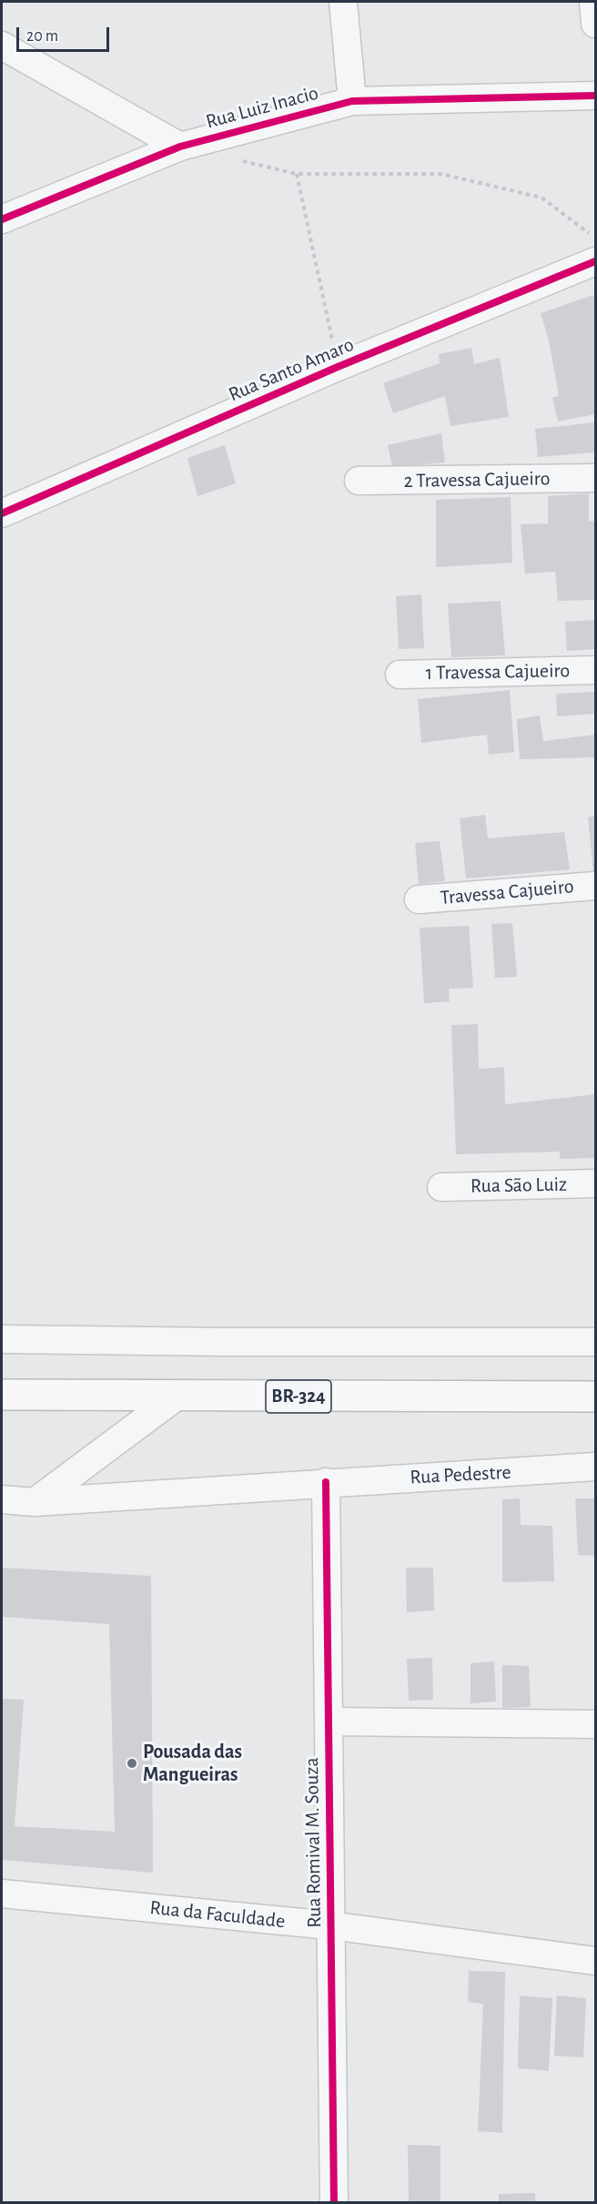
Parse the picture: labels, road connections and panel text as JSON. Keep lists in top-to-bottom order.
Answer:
{
  "streets": {
    "highway": ["BR-324"],
    "street": [
      "Rua Luiz Inacio",
      "Rua Santo Amaro",
      "2 Travessa Cajueiro",
      "1 Travessa Cajueiro",
      "Travessa Cajueiro",
      "Rua São Luiz",
      "Rua Pedestre",
      "Rua Romival M. Souza",
      "Rua da Faculdade"
    ]
  },
  "crossings": [
    ["Rua Pedestre", "Rua Romival M. Souza"],
    ["Rua Romival M. Souza", "Rua da Faculdade"]
  ],
  "places": ["Pousada das Mangueiras"],
  "scale_bar": "20 m"
}
